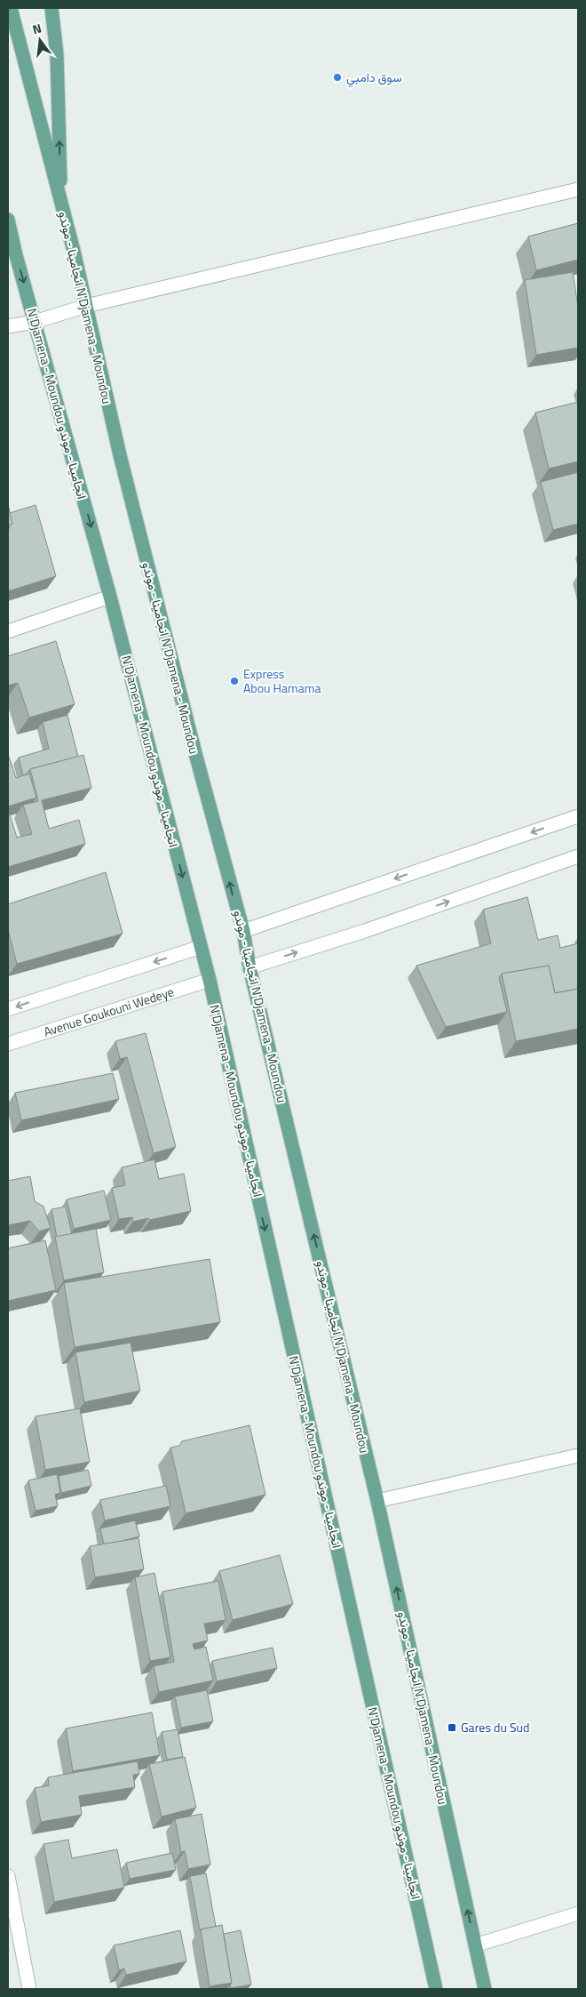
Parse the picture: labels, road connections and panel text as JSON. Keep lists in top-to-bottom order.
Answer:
{
  "streets": {
    "main road": ["انجامينا - موندو N'Djamena - Moundou", "N'Djamena - Moundou انجامينا - موندو"],
    "street": ["Avenue Goukouni Wedeye"]
  },
  "crossings": [
    ["N'Djamena - Moundou انجامينا - موندو", "Avenue Goukouni Wedeye"]
  ],
  "one_way": ["انجامينا - موندو N'Djamena - Moundou", "N'Djamena - Moundou انجامينا - موندو"],
  "places": {
    "other": ["سوق دامبي", "Express Abou Hamama"],
    "transit": ["Gares du Sud"]
  },
  "north": "top"
}
